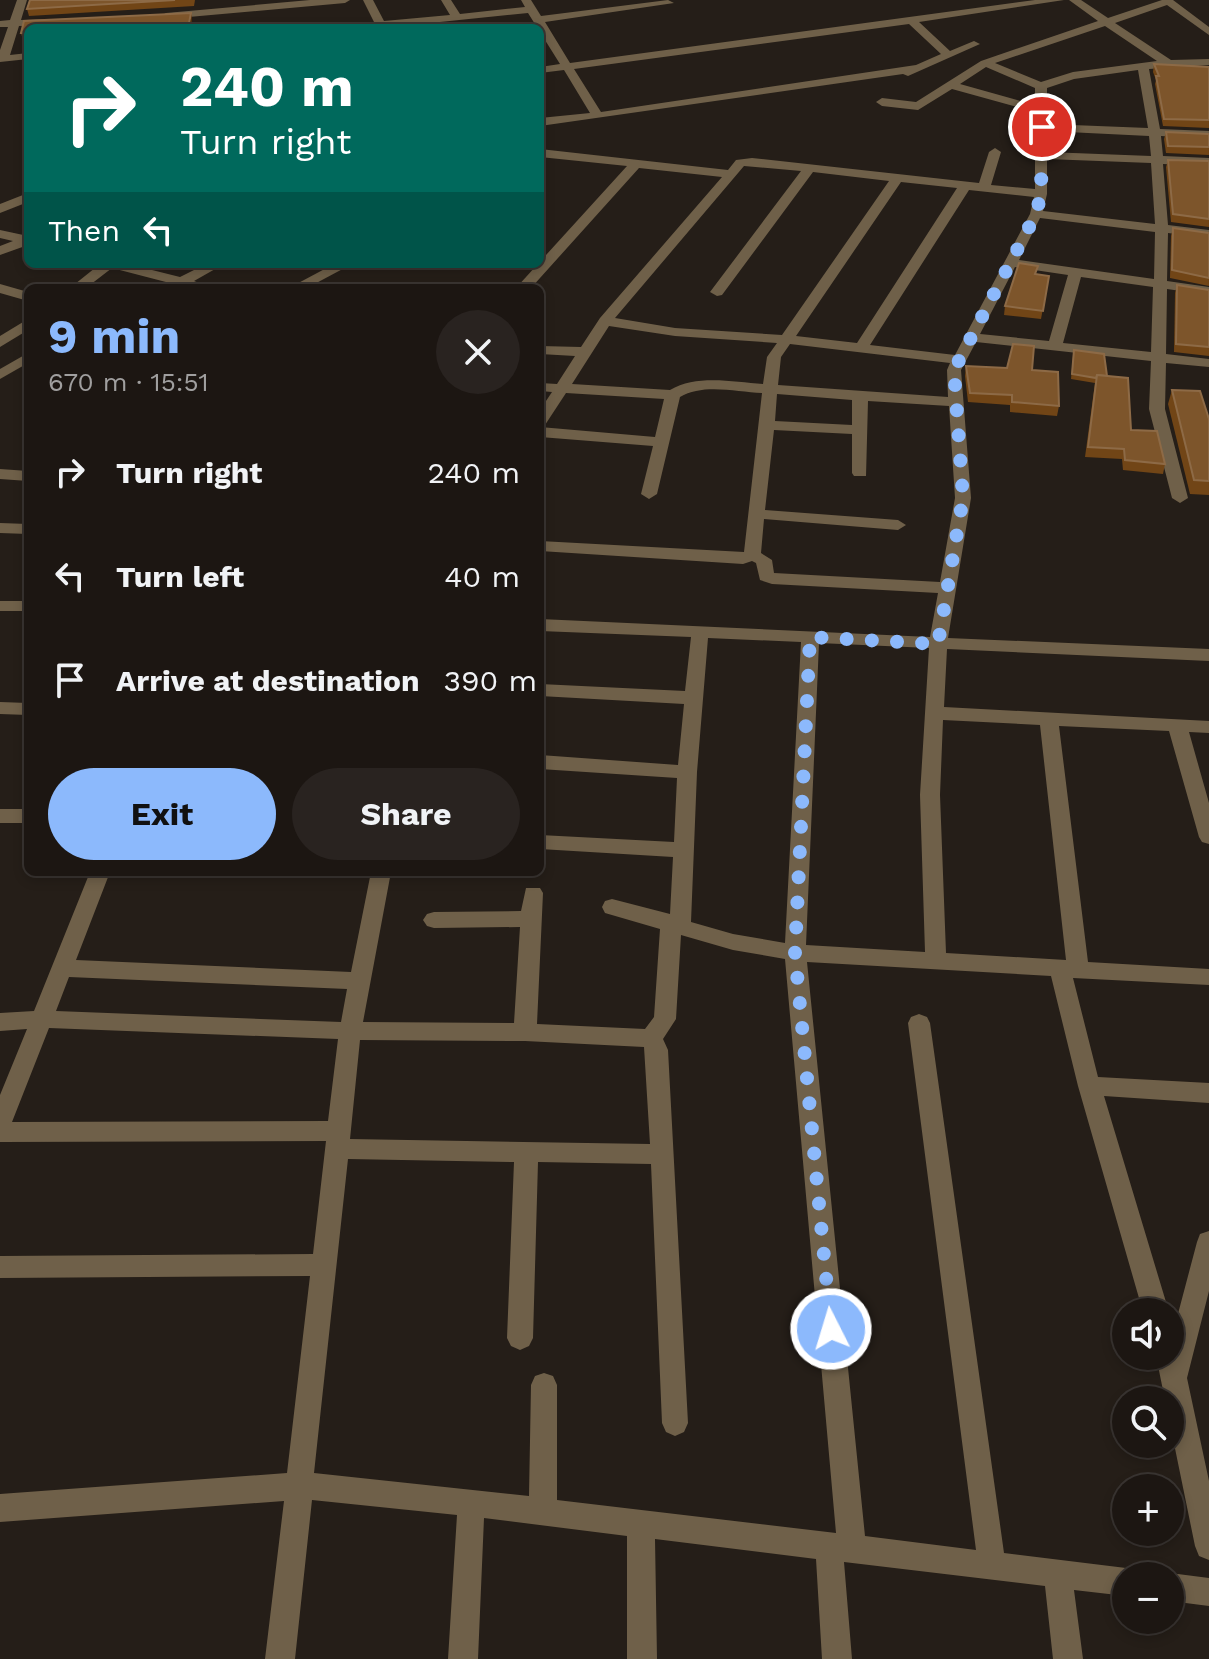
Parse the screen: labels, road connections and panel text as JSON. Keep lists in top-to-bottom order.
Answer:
{
  "page": {
    "turn": ["240 m", "Turn right"],
    "then": "Then",
    "heading": ["9 min", "670 m · 15:51"],
    "list": [
      {
        "name": "Turn right",
        "value": "240 m"
      },
      {
        "name": "Turn left",
        "value": "40 m"
      },
      {
        "name": "Arrive at destination",
        "value": "390 m"
      }
    ],
    "buttons": ["Exit", "Share"],
    "map_buttons": ["+", "−"]
  }
}
